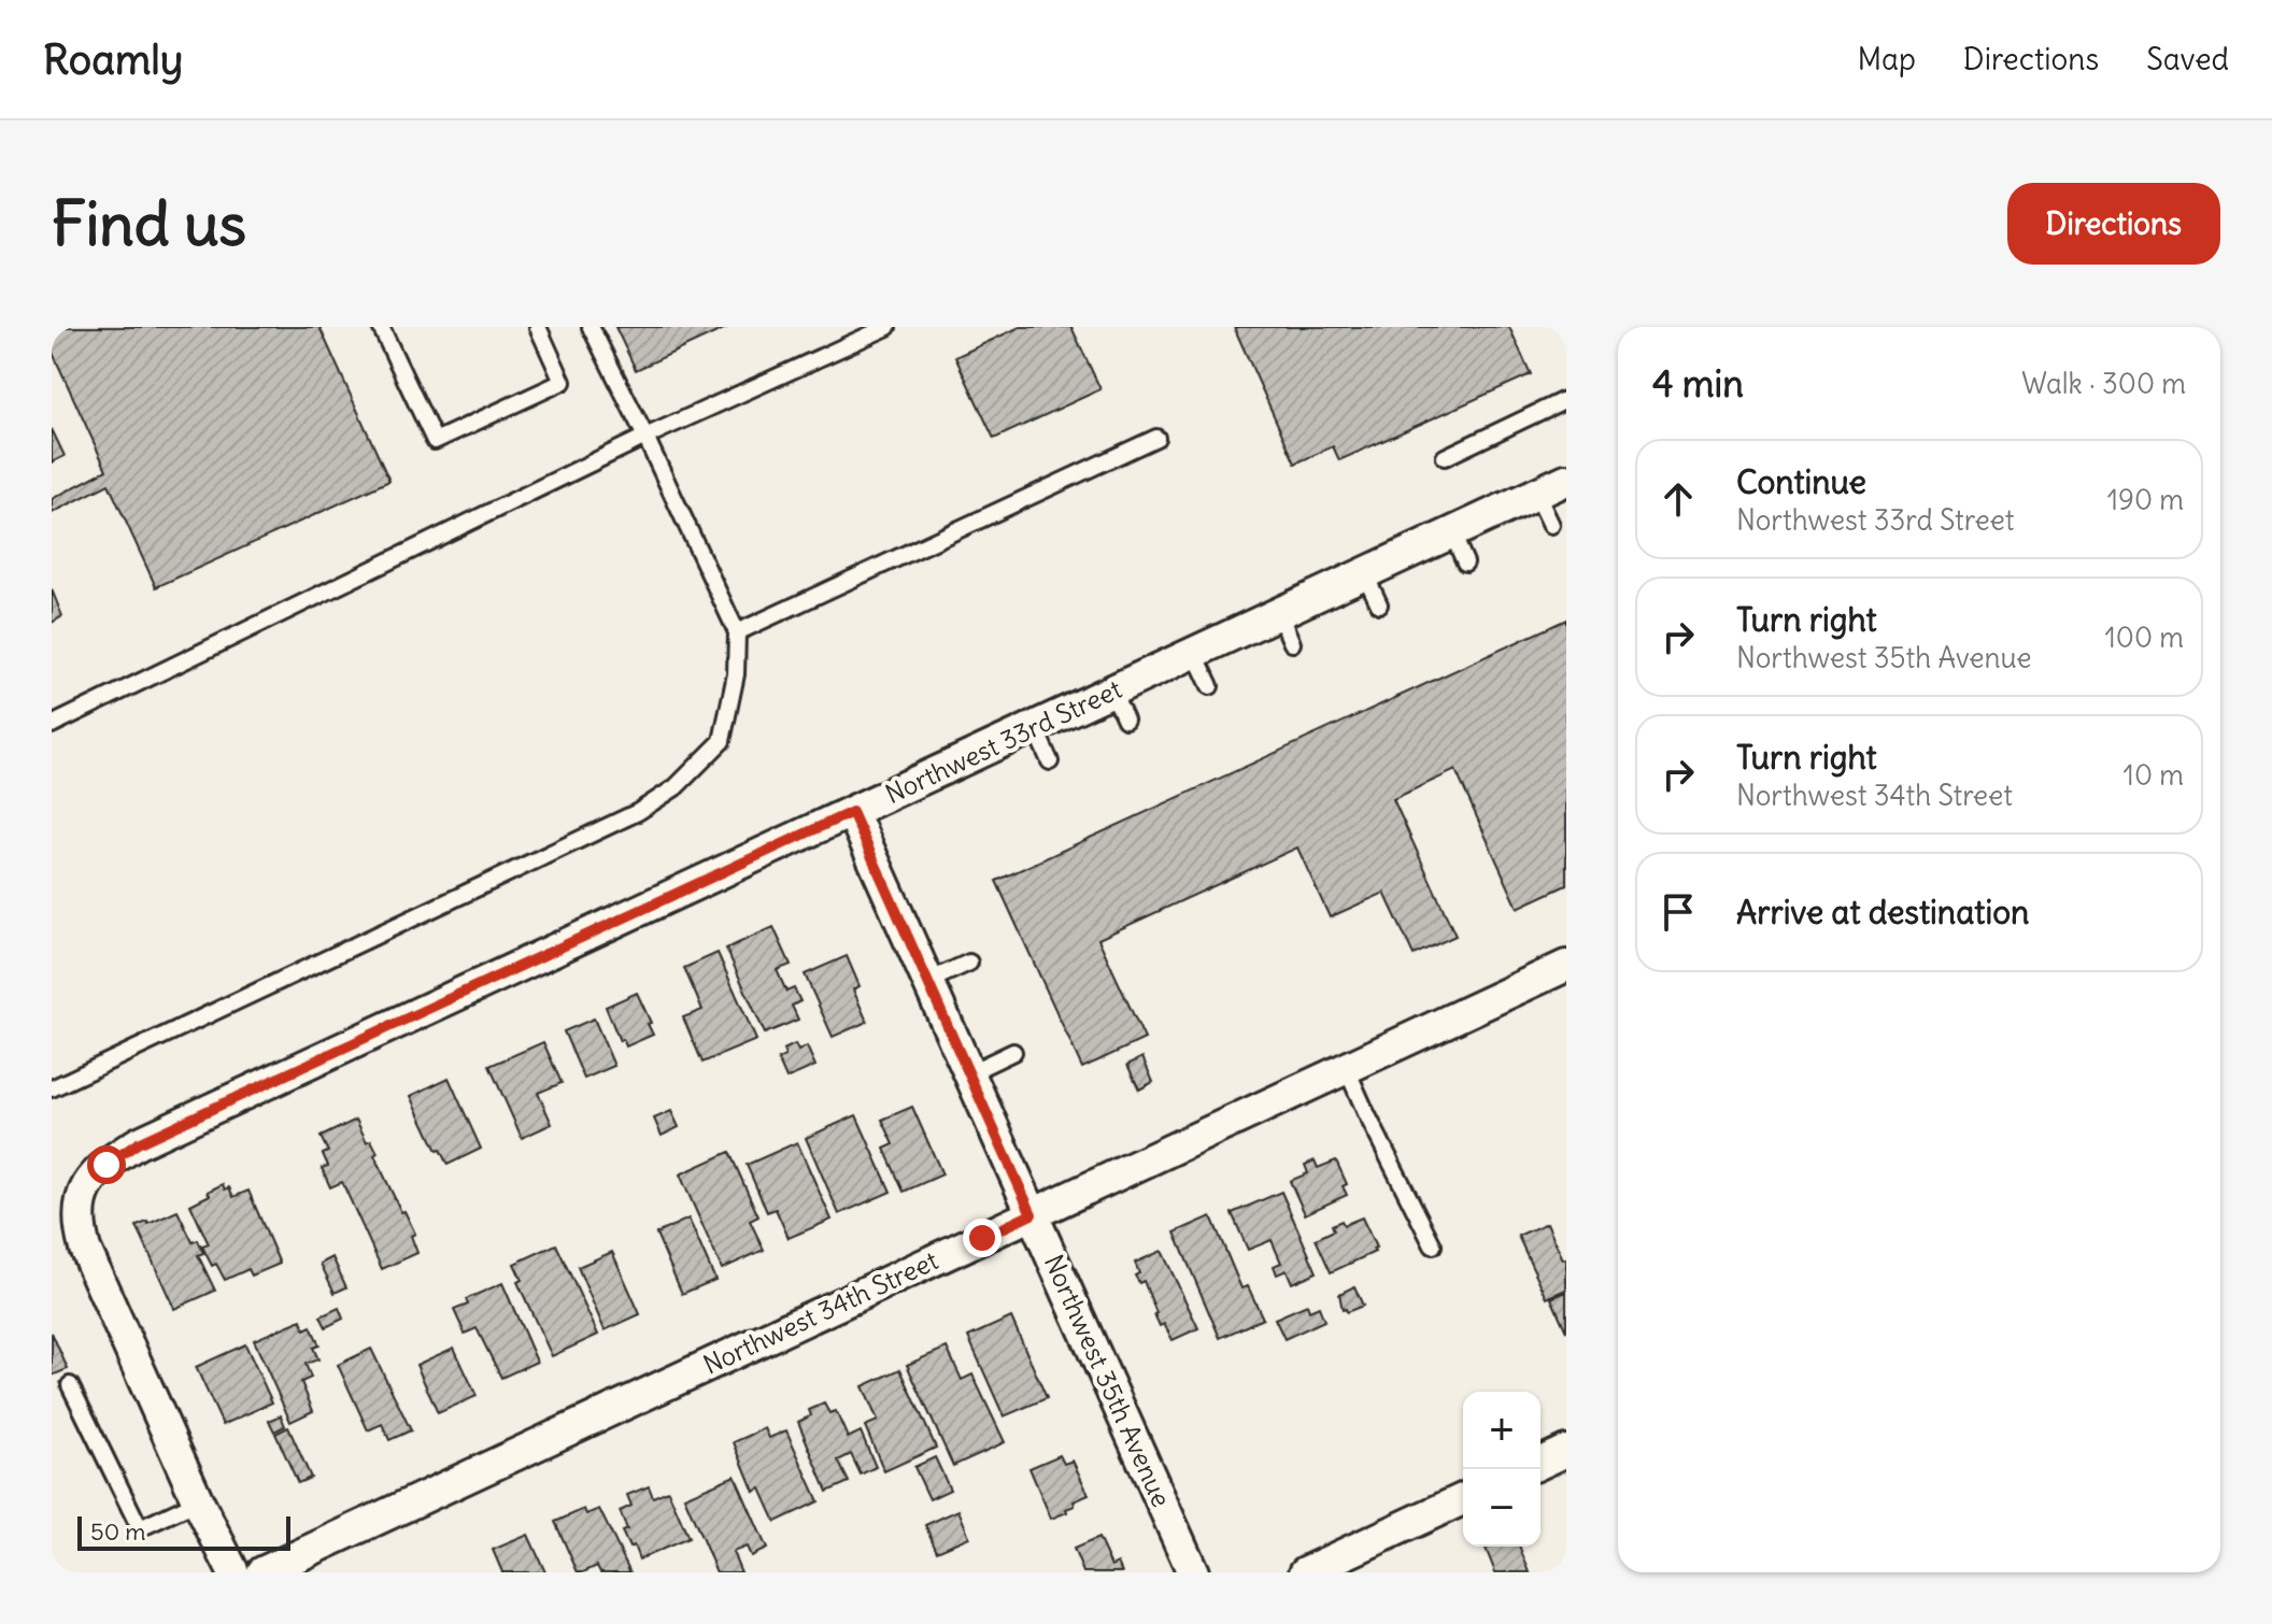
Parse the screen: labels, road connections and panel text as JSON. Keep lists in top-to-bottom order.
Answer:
{
  "streets": {
    "street": ["Northwest 33rd Street", "Northwest 34th Street", "Northwest 35th Avenue"]
  },
  "crossings": [
    ["Northwest 33rd Street", "Northwest 35th Avenue"],
    ["Northwest 34th Street", "Northwest 35th Avenue"]
  ],
  "scale_bar": "50 m",
  "page": {
    "header": "Roamly",
    "nav": ["Map", "Directions", "Saved"],
    "buttons": "Directions",
    "title": "Find us",
    "heading": ["4 min", "Walk · 300 m"],
    "list": [
      ["Continue", "Northwest 33rd Street", "190 m"],
      ["Turn right", "Northwest 35th Avenue", "100 m"],
      ["Turn right", "Northwest 34th Street", "10 m"],
      "Arrive at destination"
    ],
    "map_buttons": ["+", "−"],
    "scale": "50 m"
  }
}
